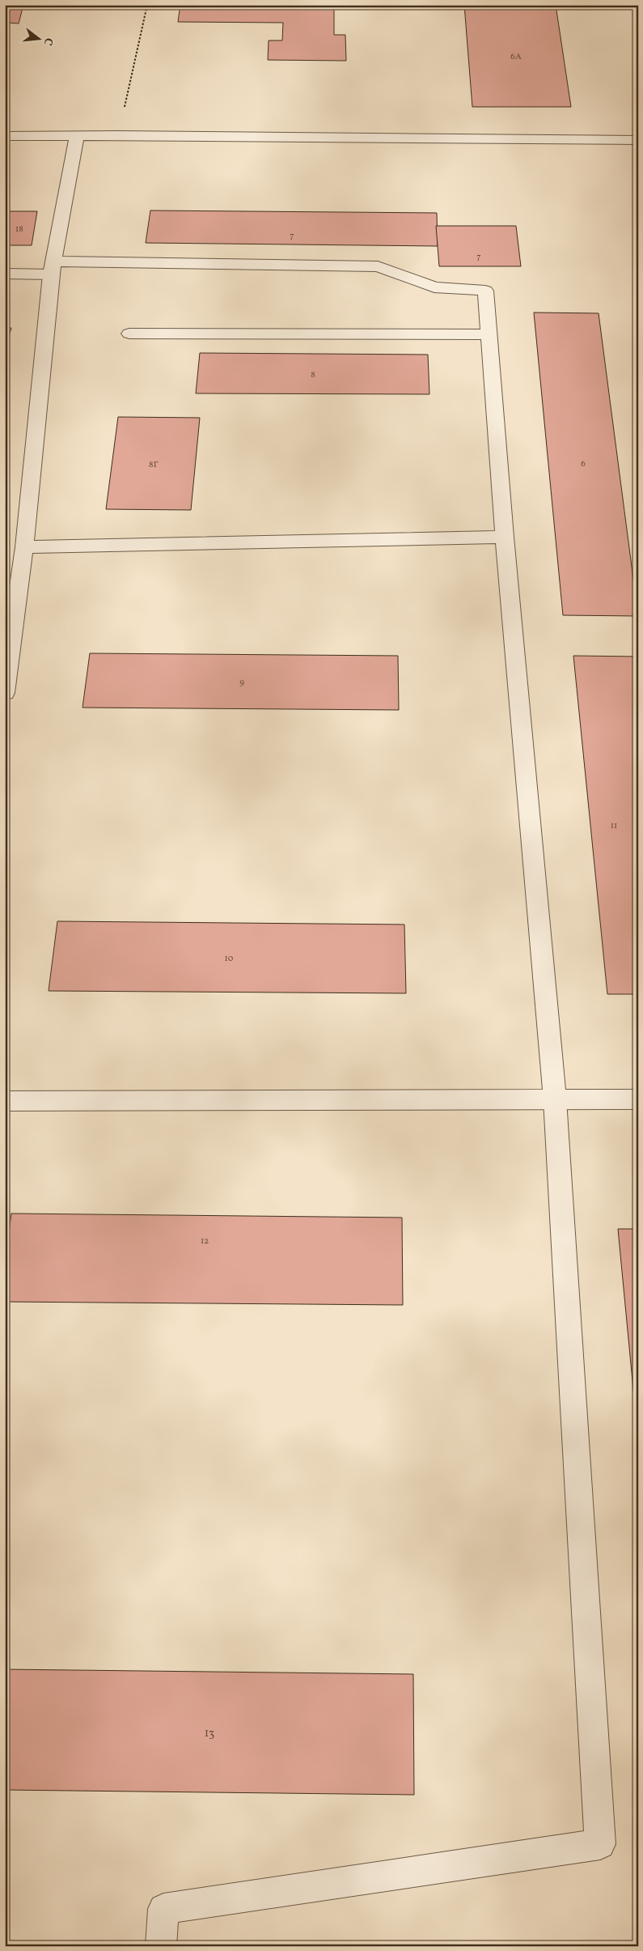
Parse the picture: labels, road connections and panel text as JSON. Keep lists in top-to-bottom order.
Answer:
{
  "house_numbers": [
    "6А",
    "18",
    "7",
    "7",
    "8",
    "6",
    "8Г",
    "9",
    "11",
    "10",
    "12",
    "13"
  ],
  "north": "right"
}
